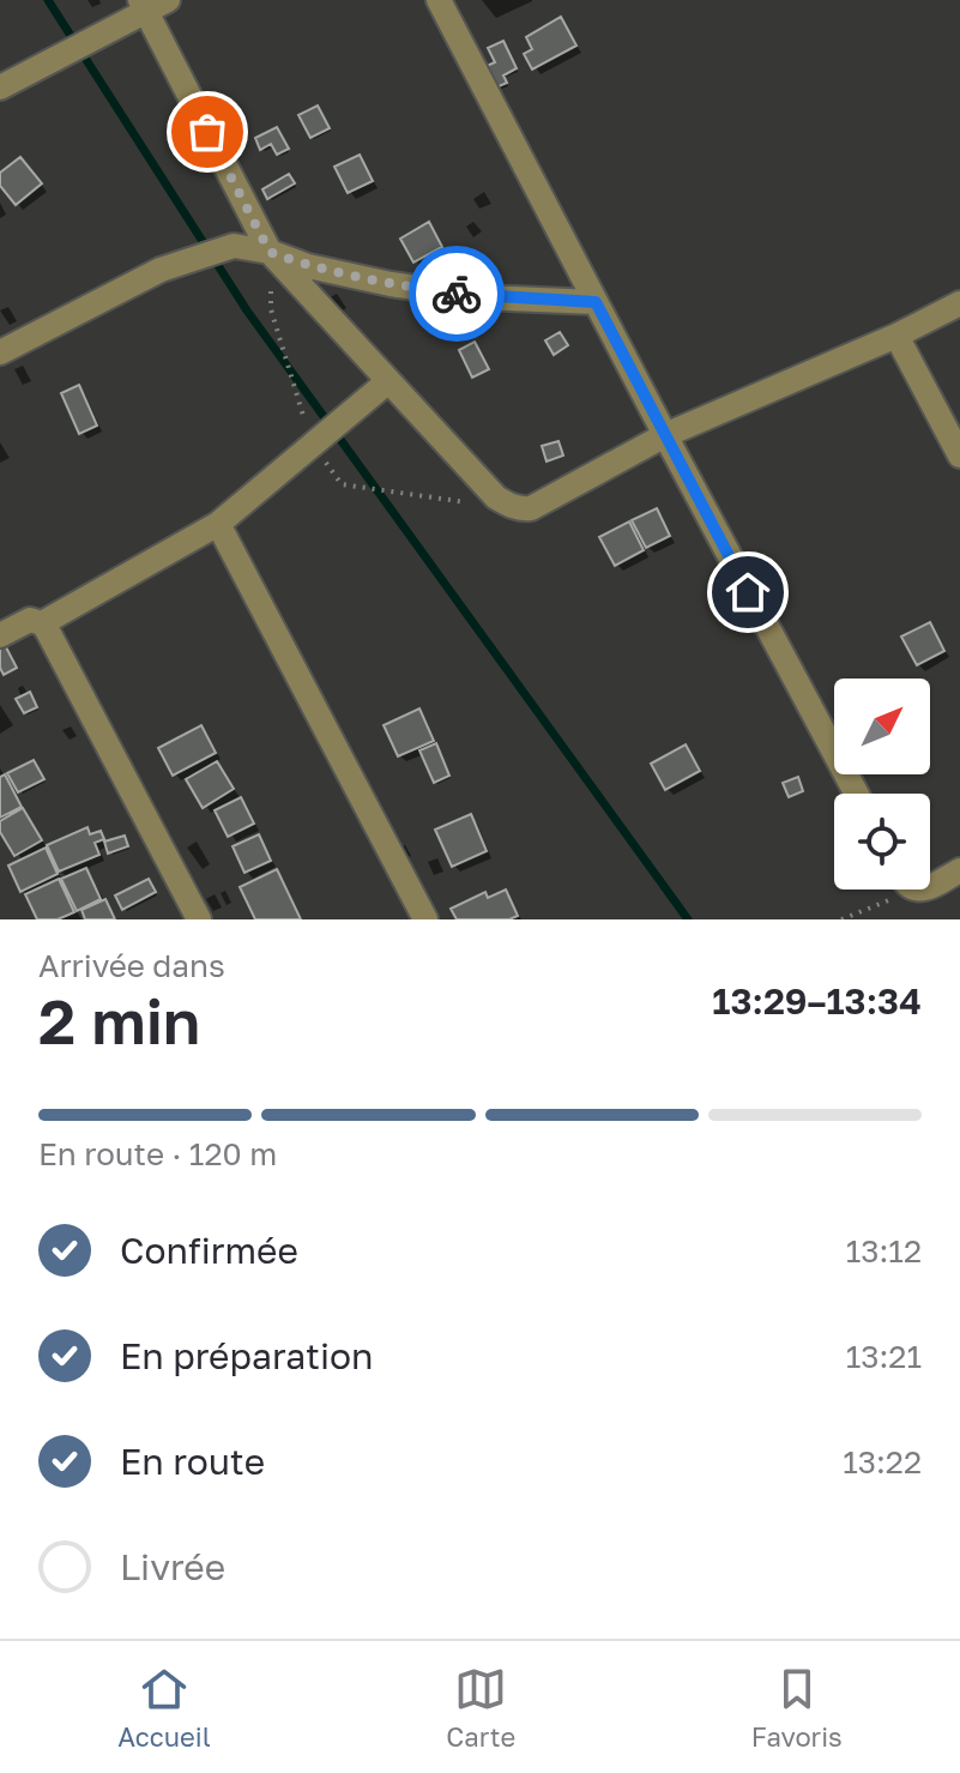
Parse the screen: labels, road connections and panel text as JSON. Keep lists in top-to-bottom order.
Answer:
{
  "north": "top right",
  "page": {
    "heading": ["2 min", "Arrivée dans", "13:29–13:34"],
    "bar": "En route · 120 m",
    "list": [
      ["Confirmée", "13:12"],
      ["En préparation", "13:21"],
      ["En route", "13:22"],
      "Livrée"
    ],
    "tabs": ["Accueil", "Carte", "Favoris"]
  }
}
